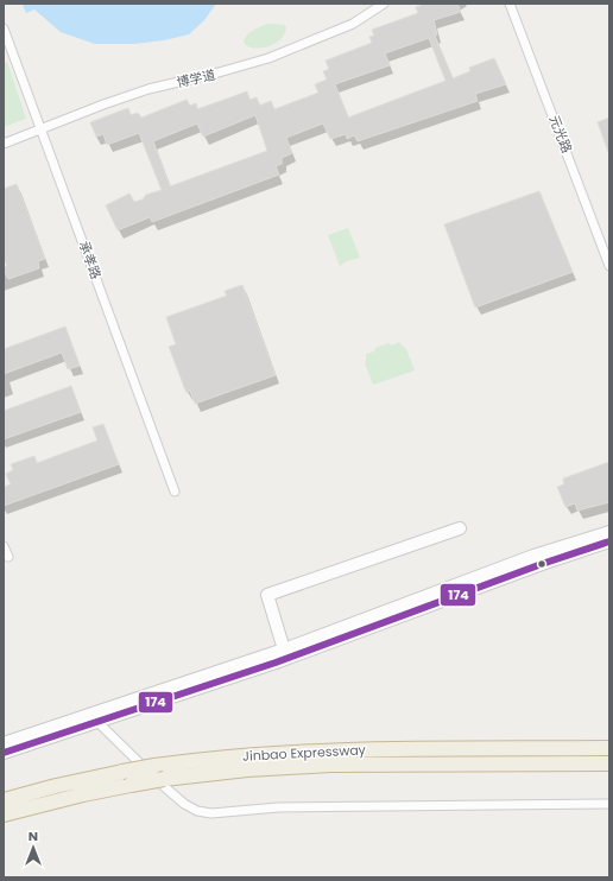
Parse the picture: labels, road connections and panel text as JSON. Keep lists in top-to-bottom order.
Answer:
{
  "streets": {
    "highway": ["Jinbao Expressway"],
    "street": ["博学道", "元光路", "承孝路"]
  },
  "crossings": [
    ["博学道", "承孝路"]
  ],
  "lines": ["transit line 174"],
  "north": "top"
}
